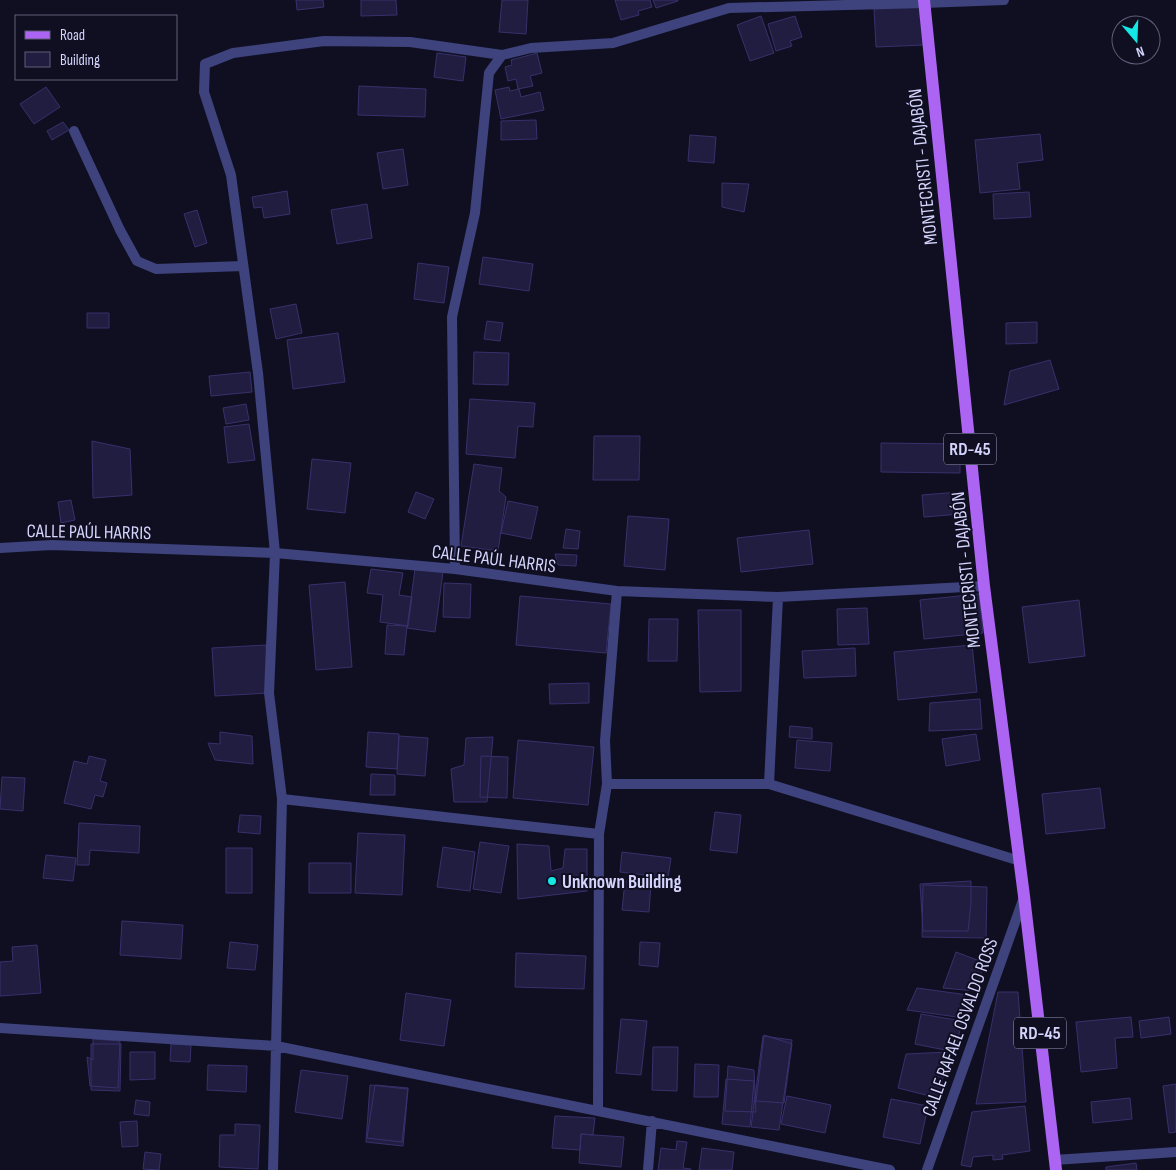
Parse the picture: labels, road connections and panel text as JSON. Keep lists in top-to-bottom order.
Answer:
{
  "streets": {
    "main road": ["MONTECRISTI - DAJABÓN", "RD-45"],
    "street": ["CALLE PAÚL HARRIS", "CALLE RAFAEL OSVALDO ROSS"]
  },
  "crossings": [
    ["MONTECRISTI - DAJABÓN", "RD-45"],
    ["MONTECRISTI - DAJABÓN", "CALLE PAÚL HARRIS"],
    ["MONTECRISTI - DAJABÓN", "CALLE RAFAEL OSVALDO ROSS"],
    ["RD-45", "CALLE RAFAEL OSVALDO ROSS"]
  ],
  "places": ["Unknown Building"],
  "legend": ["Road", "Building"],
  "north": "bottom"
}
